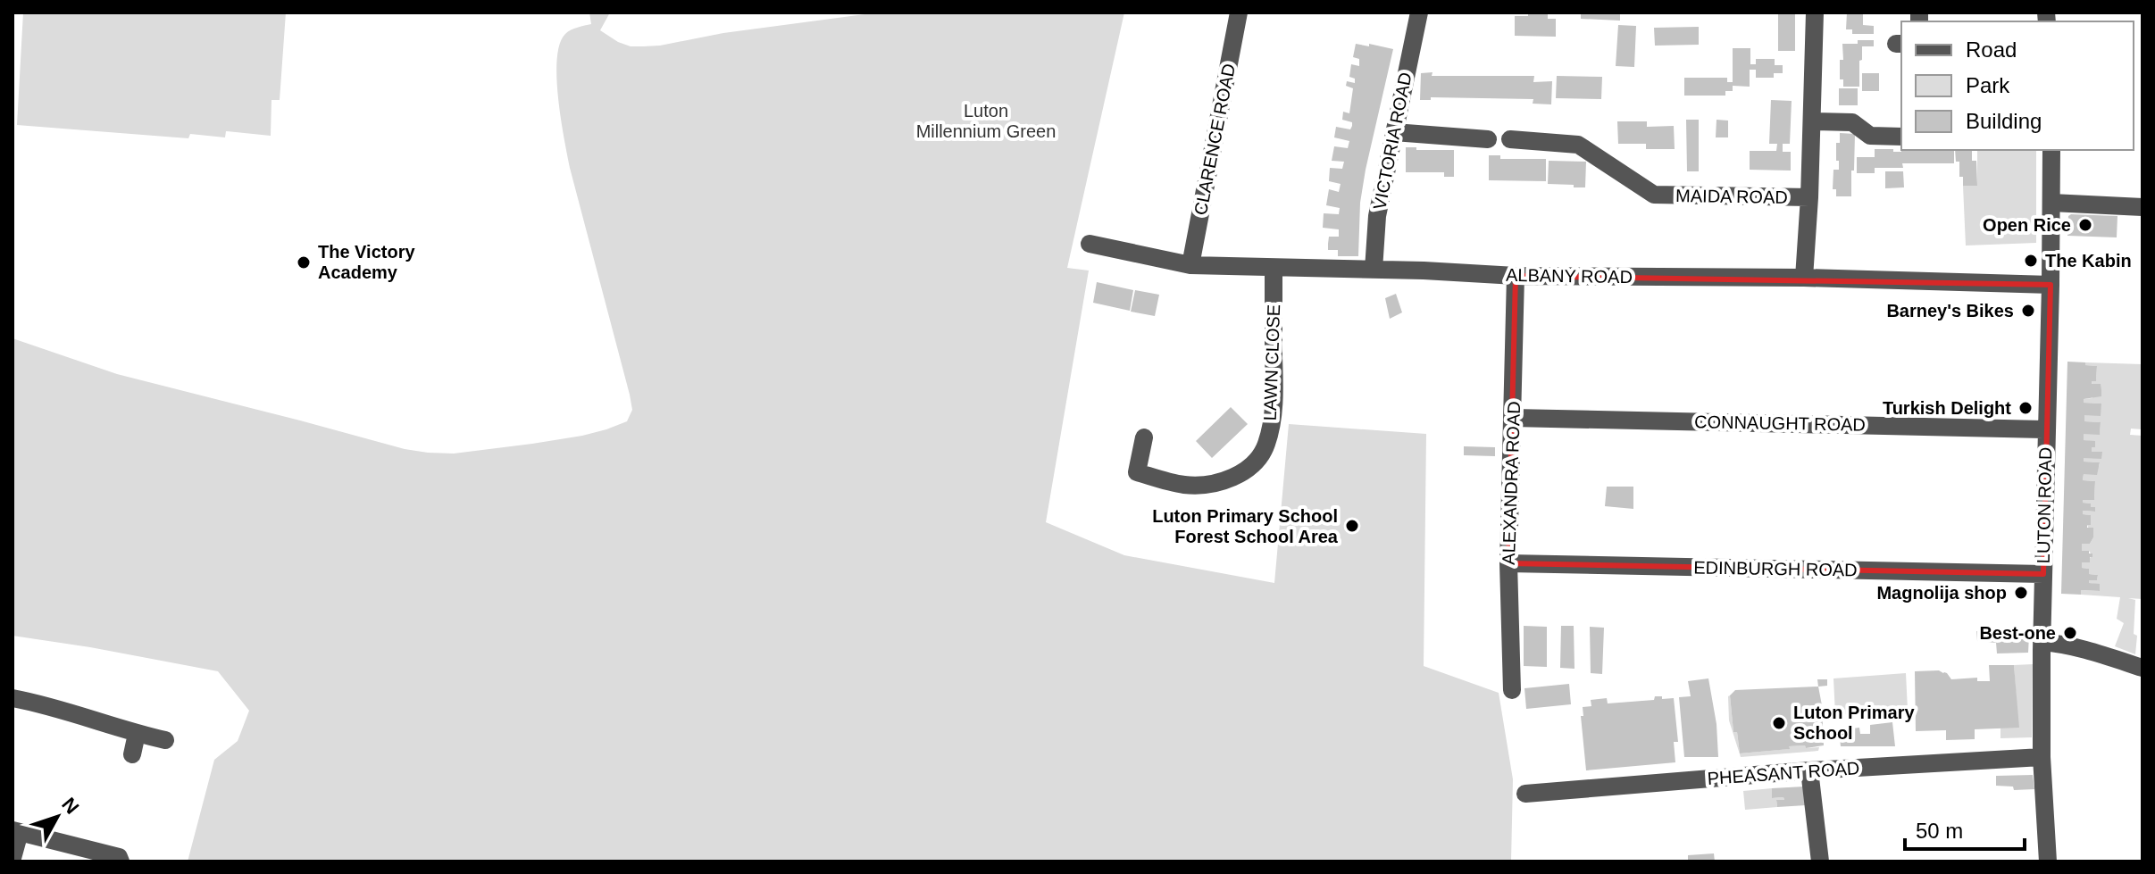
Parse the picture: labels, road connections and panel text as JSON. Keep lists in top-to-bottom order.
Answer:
{
  "streets": {
    "street": [
      "CLARENCE ROAD",
      "VICTORIA ROAD",
      "MAIDA ROAD",
      "ALBANY ROAD",
      "LAWN CLOSE",
      "CONNAUGHT ROAD",
      "ALEXANDRA ROAD",
      "LUTON ROAD",
      "EDINBURGH ROAD",
      "PHEASANT ROAD"
    ]
  },
  "crossings": [
    ["CLARENCE ROAD", "ALBANY ROAD"],
    ["VICTORIA ROAD", "ALBANY ROAD"],
    ["MAIDA ROAD", "ALBANY ROAD"],
    ["ALBANY ROAD", "LAWN CLOSE"],
    ["ALBANY ROAD", "ALEXANDRA ROAD"],
    ["ALBANY ROAD", "LUTON ROAD"],
    ["CONNAUGHT ROAD", "ALEXANDRA ROAD"],
    ["CONNAUGHT ROAD", "LUTON ROAD"],
    ["ALEXANDRA ROAD", "EDINBURGH ROAD"],
    ["LUTON ROAD", "EDINBURGH ROAD"],
    ["LUTON ROAD", "PHEASANT ROAD"]
  ],
  "parks": ["Luton Millennium Green"],
  "places": [
    "Open Rice",
    "The Kabin",
    "The Victory Academy",
    "Barney's Bikes",
    "Turkish Delight",
    "Luton Primary School Forest School Area",
    "Magnolija shop",
    "Best-one",
    "Luton Primary School"
  ],
  "legend": ["Road", "Park", "Building"],
  "scale_bar": "50 m",
  "north": "top right"
}
